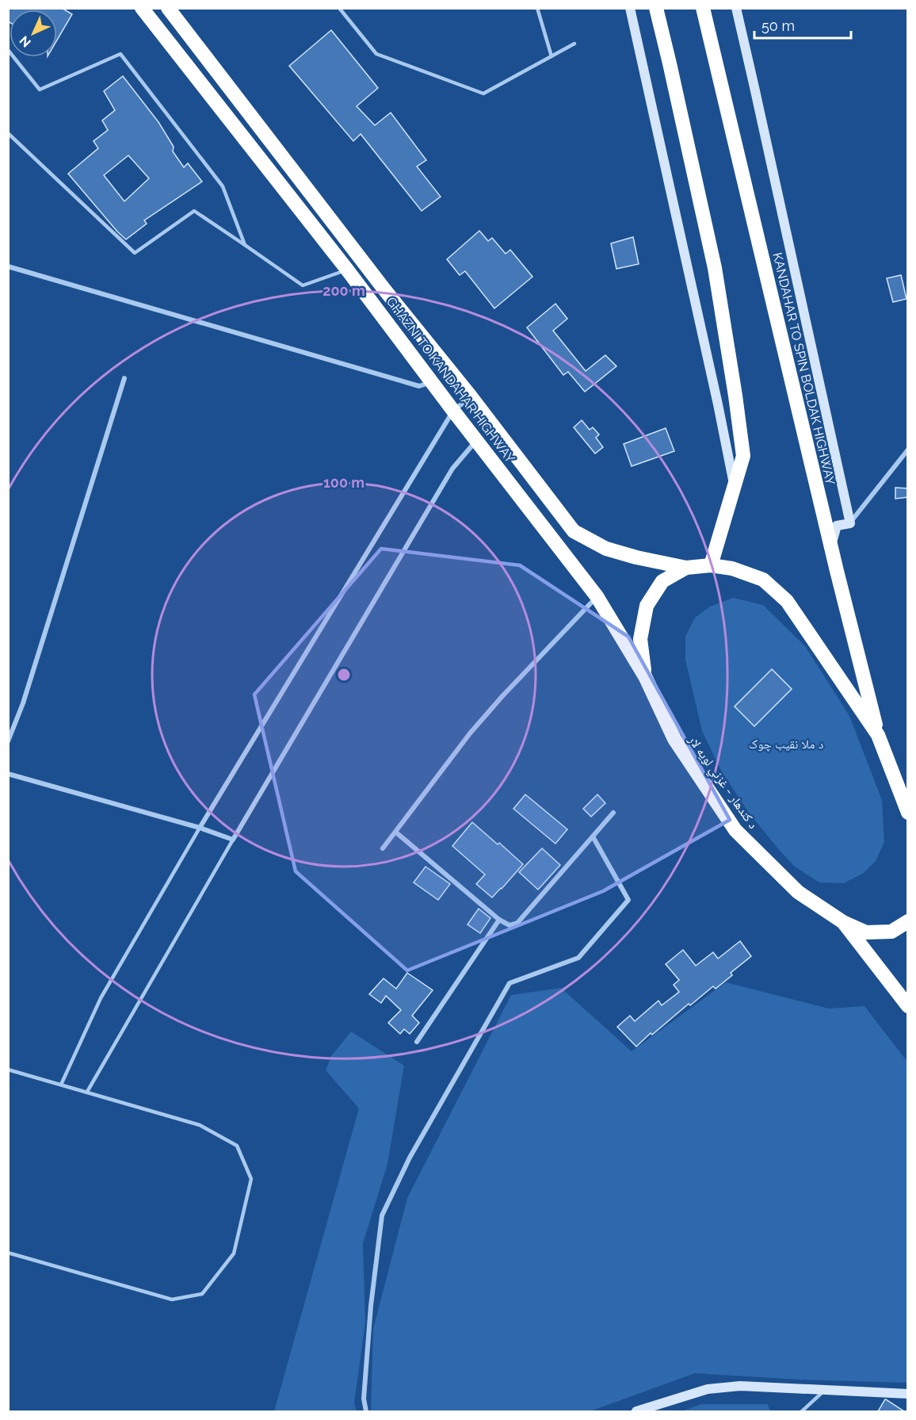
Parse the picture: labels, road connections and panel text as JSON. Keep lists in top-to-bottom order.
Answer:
{
  "streets": {
    "highway": ["KANDAHAR TO SPIN BOLDAK HIGHWAY", "GHAZNI TO KANDAHAR HIGHWAY", "د کندهار - غزني لويه لار"]
  },
  "crossings": [
    ["KANDAHAR TO SPIN BOLDAK HIGHWAY", "GHAZNI TO KANDAHAR HIGHWAY"],
    ["GHAZNI TO KANDAHAR HIGHWAY", "د کندهار - غزني لويه لار"]
  ],
  "parks": ["د ملا نقيب چوک"],
  "scale_bar": "50 m",
  "north": "bottom left",
  "rings": ["200 m", "100 m"]
}
